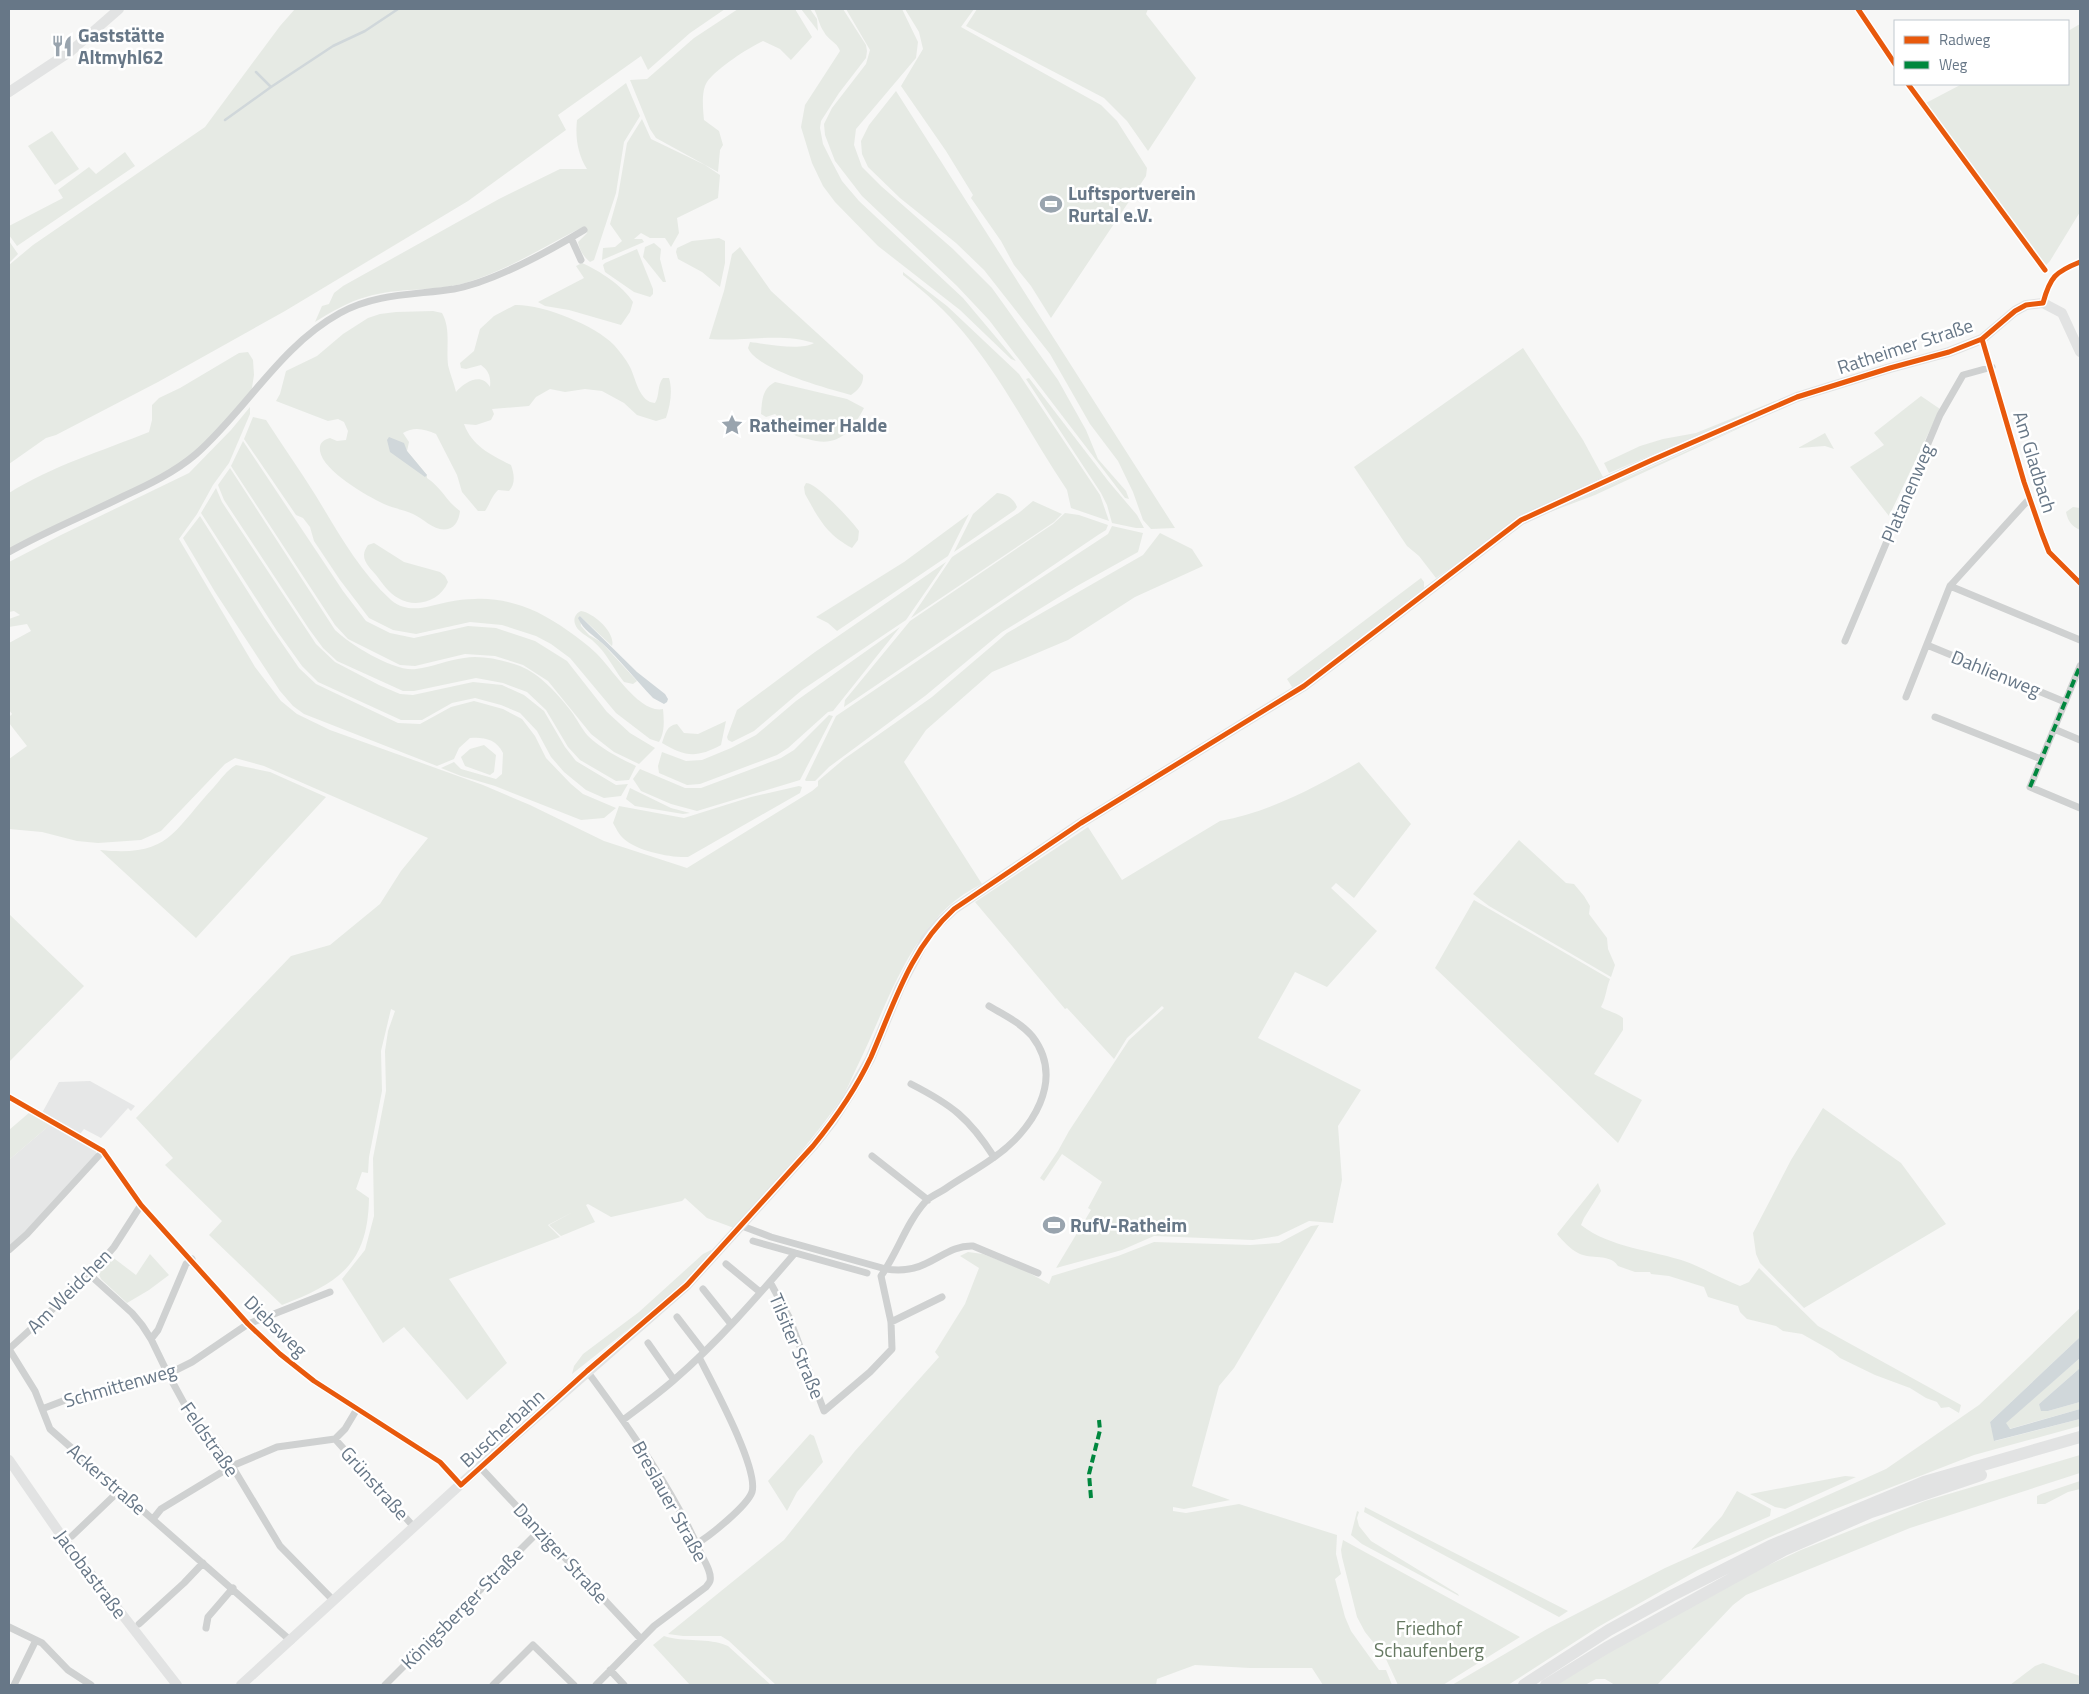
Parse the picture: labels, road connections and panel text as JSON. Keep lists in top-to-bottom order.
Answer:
{
  "streets": {
    "main road": ["Ratheimer Straße", "Buscherbahn", "Jacobastraße"],
    "street": [
      "Am Gladbach",
      "Platanenweg",
      "Dahlienweg",
      "Am Weidchen",
      "Diebsweg",
      "Tilsiter Straße",
      "Schmittenweg",
      "Feldstraße",
      "Ackerstraße",
      "Grünstraße",
      "Breslauer Straße",
      "Danziger Straße",
      "Königsberger Straße"
    ]
  },
  "crossings": [
    ["Ratheimer Straße", "Am Gladbach"],
    ["Ratheimer Straße", "Buscherbahn"],
    ["Am Gladbach", "Platanenweg"],
    ["Am Weidchen", "Diebsweg"],
    ["Am Weidchen", "Feldstraße"],
    ["Am Weidchen", "Ackerstraße"],
    ["Diebsweg", "Schmittenweg"],
    ["Diebsweg", "Buscherbahn"],
    ["Schmittenweg", "Feldstraße"],
    ["Schmittenweg", "Ackerstraße"],
    ["Buscherbahn", "Feldstraße"],
    ["Buscherbahn", "Ackerstraße"],
    ["Buscherbahn", "Grünstraße"],
    ["Buscherbahn", "Breslauer Straße"],
    ["Buscherbahn", "Danziger Straße"],
    ["Breslauer Straße", "Danziger Straße"],
    ["Danziger Straße", "Königsberger Straße"]
  ],
  "parks": ["Friedhof Schaufenberg"],
  "places": {
    "restaurant": ["Gaststätte Altmyhl62"],
    "sports": ["Luftsportverein Rurtal e.V.", "RufV-Ratheim"],
    "place": ["Ratheimer Halde"]
  },
  "legend": ["Radweg", "Weg"]
}
